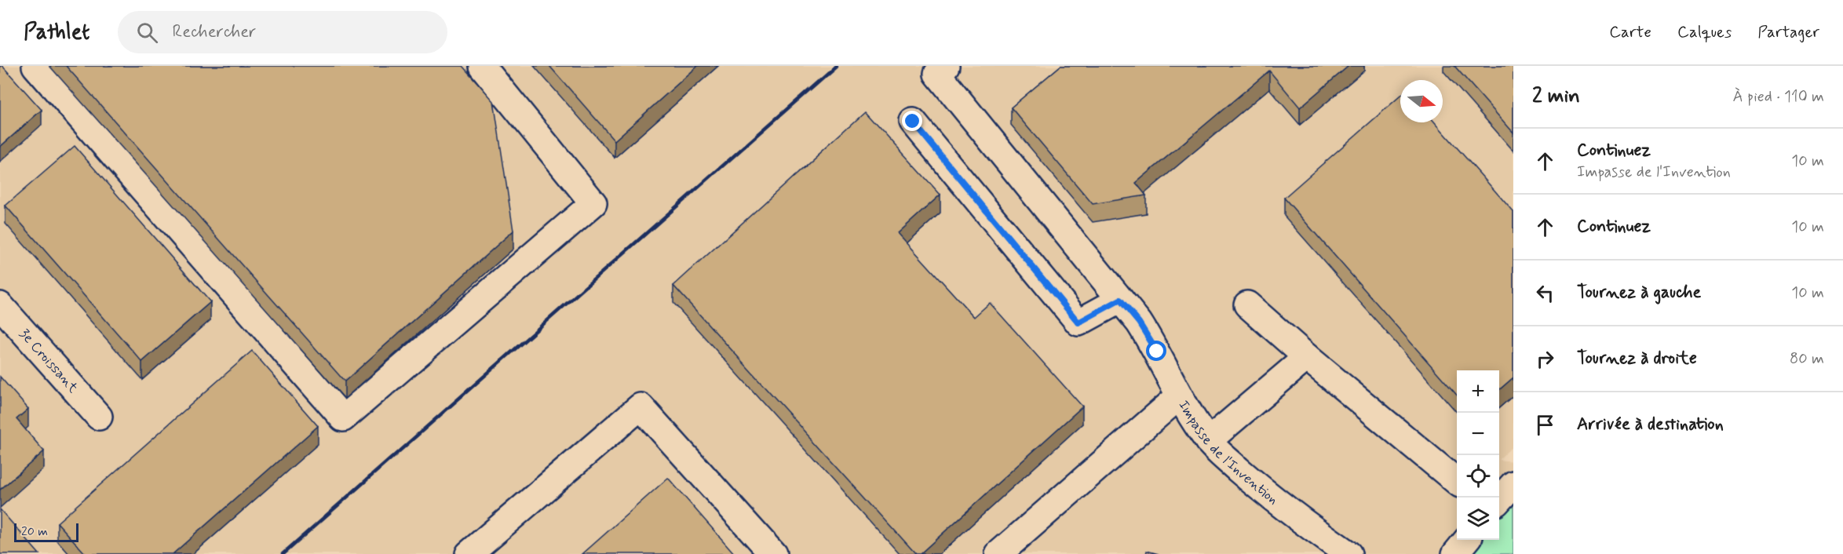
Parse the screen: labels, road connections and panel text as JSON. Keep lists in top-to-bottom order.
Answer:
{
  "streets": {
    "street": ["3e Croissant", "Impasse de l'Invention"]
  },
  "scale_bar": "20 m",
  "north": "right",
  "page": {
    "header": "Pathlet",
    "search": "Rechercher",
    "nav": ["Carte", "Calques", "Partager"],
    "heading": ["2 min", "À pied · 110 m"],
    "list": [
      ["Continuez", "Impasse de l'Invention", "10 m"],
      ["Continuez", "10 m"],
      ["Tournez à gauche", "10 m"],
      ["Tournez à droite", "80 m"],
      "Arrivée à destination"
    ],
    "map_buttons": ["+", "−"],
    "scale": "20 m"
  }
}
